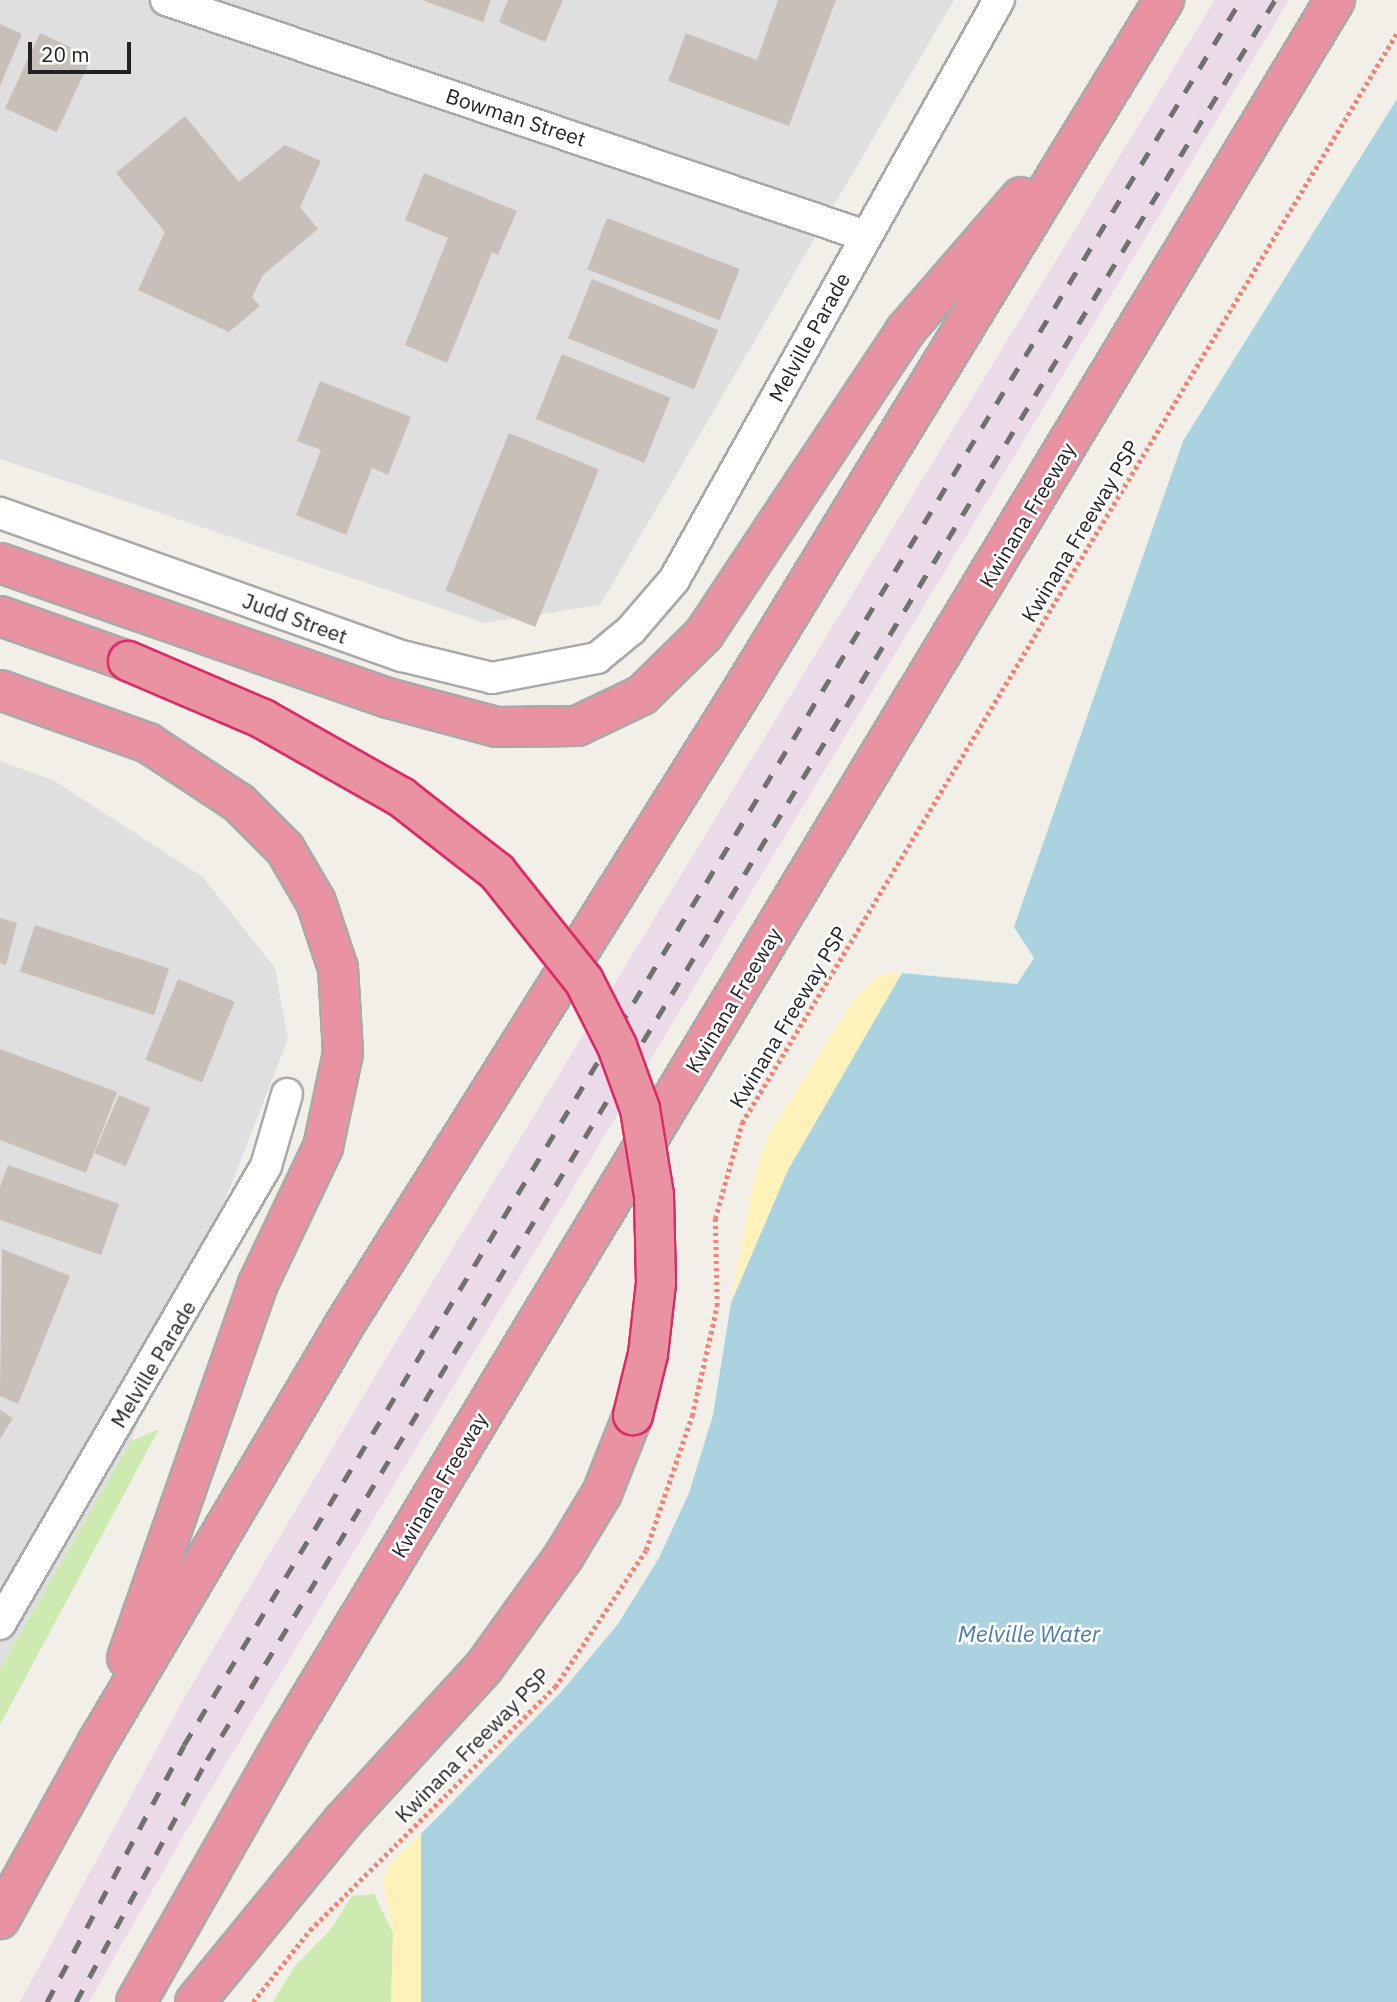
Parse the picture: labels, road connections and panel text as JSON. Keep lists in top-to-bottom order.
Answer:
{
  "streets": {
    "highway": ["Kwinana Freeway"],
    "street": ["Bowman Street", "Melville Parade", "Judd Street"],
    "path": ["Kwinana Freeway PSP"]
  },
  "crossings": [
    ["Bowman Street", "Melville Parade"],
    ["Melville Parade", "Judd Street"]
  ],
  "water": ["Melville Water"],
  "scale_bar": "20 m"
}
